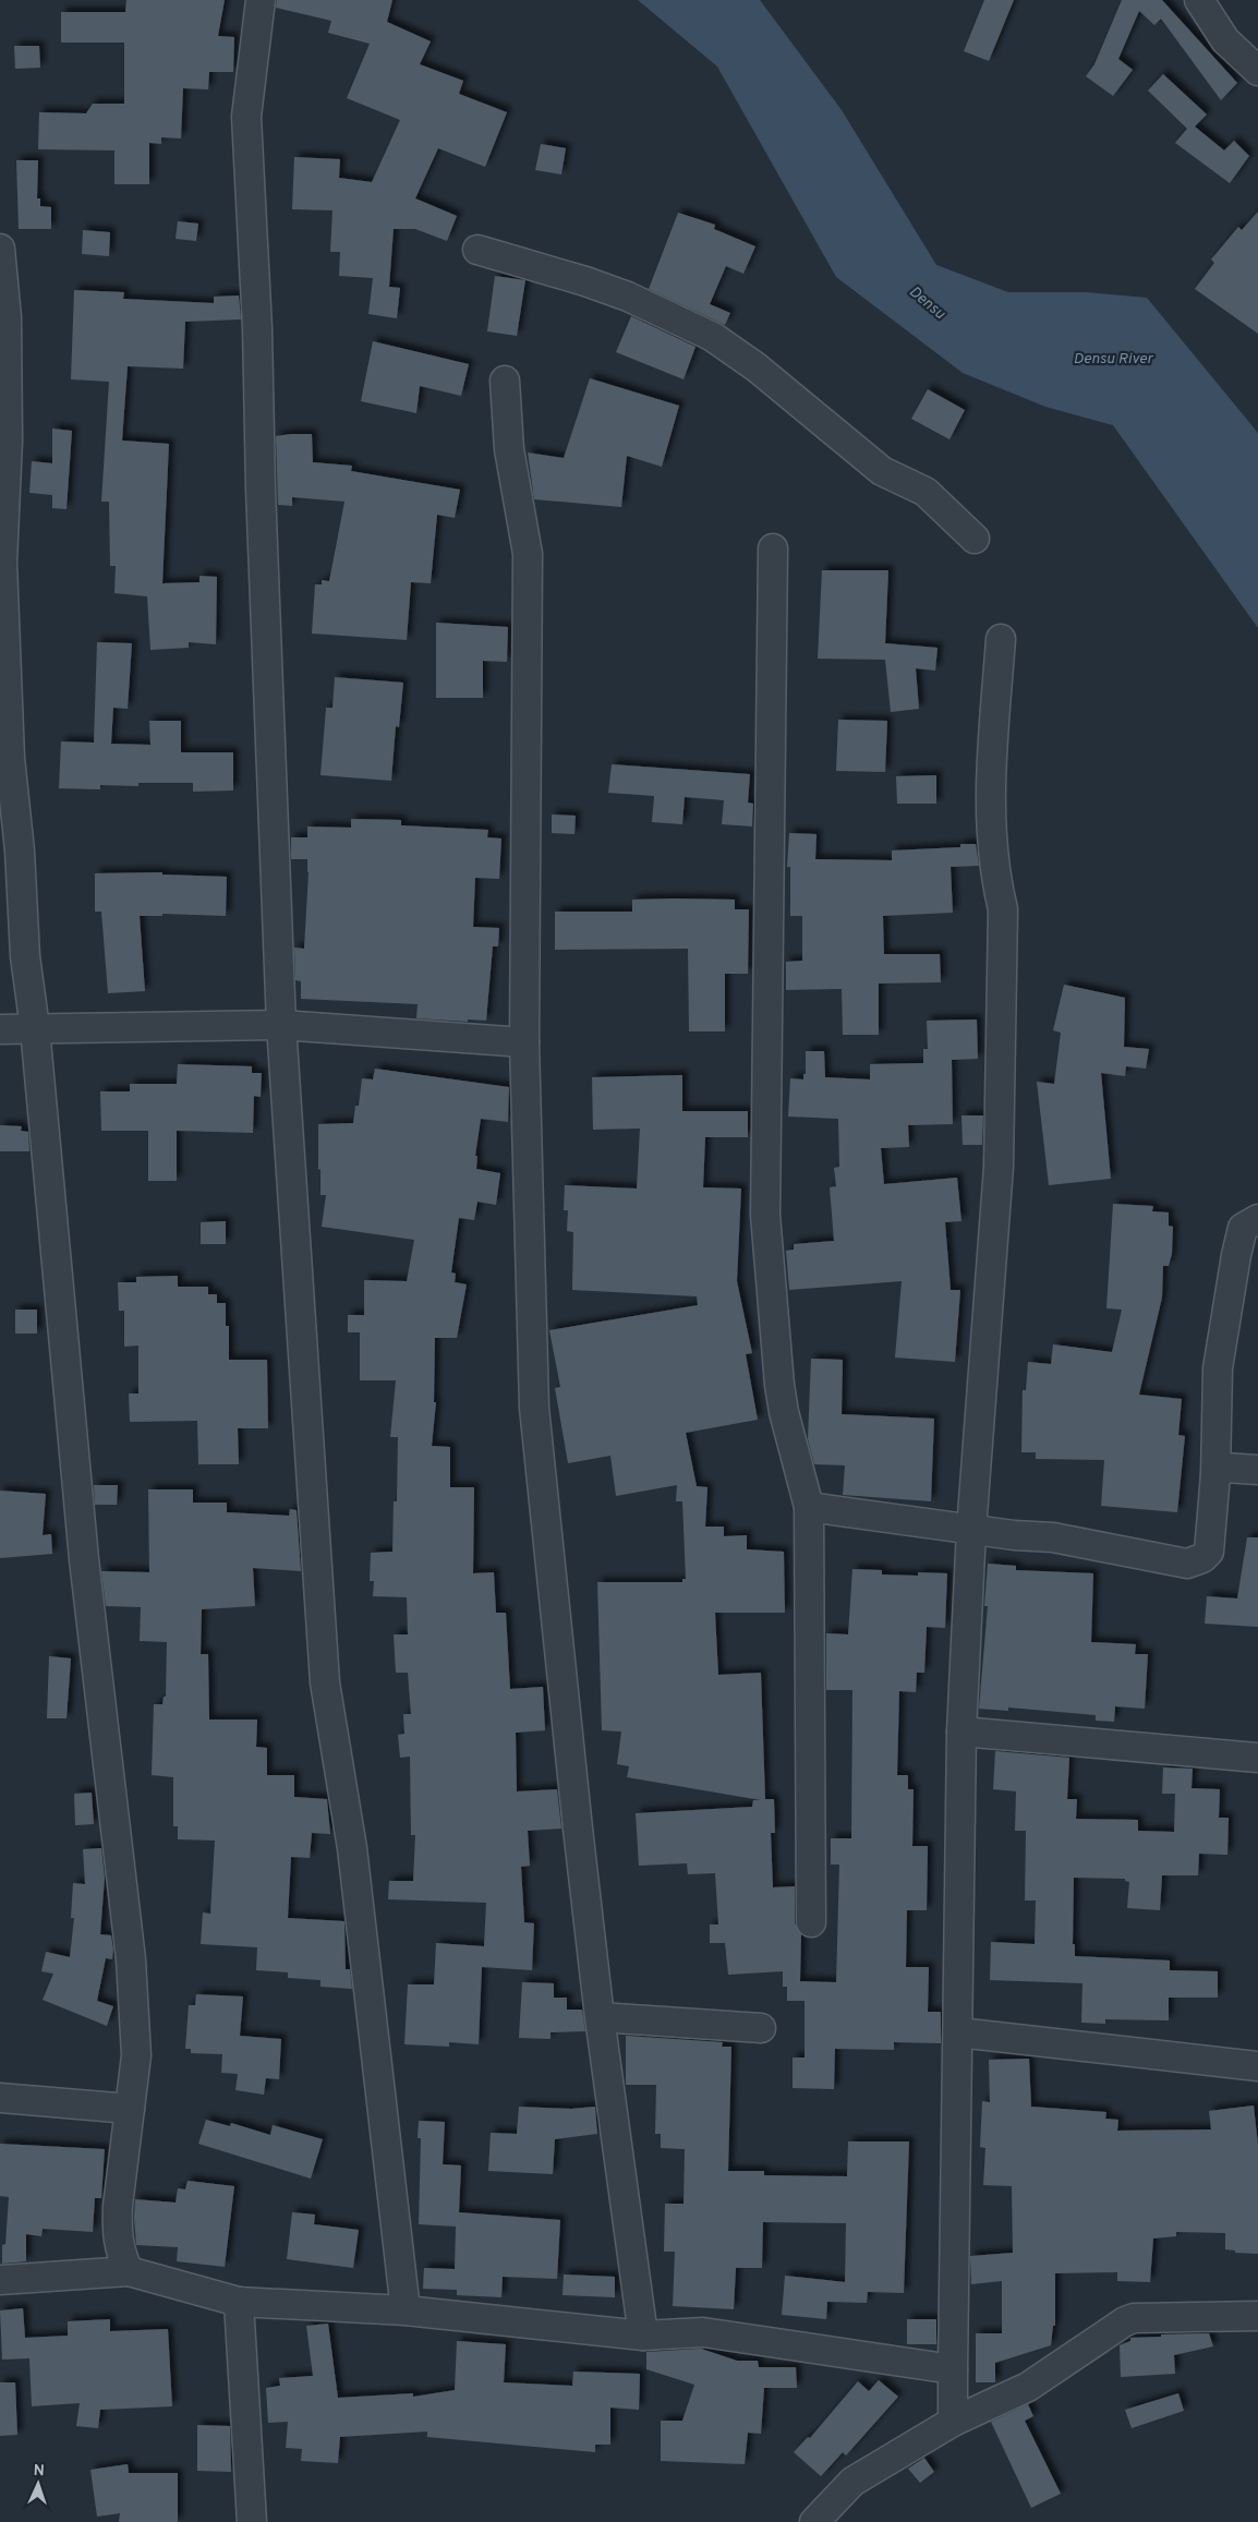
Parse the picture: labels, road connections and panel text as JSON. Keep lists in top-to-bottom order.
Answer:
{
  "water": ["Densu", "Densu River"],
  "north": "top"
}
